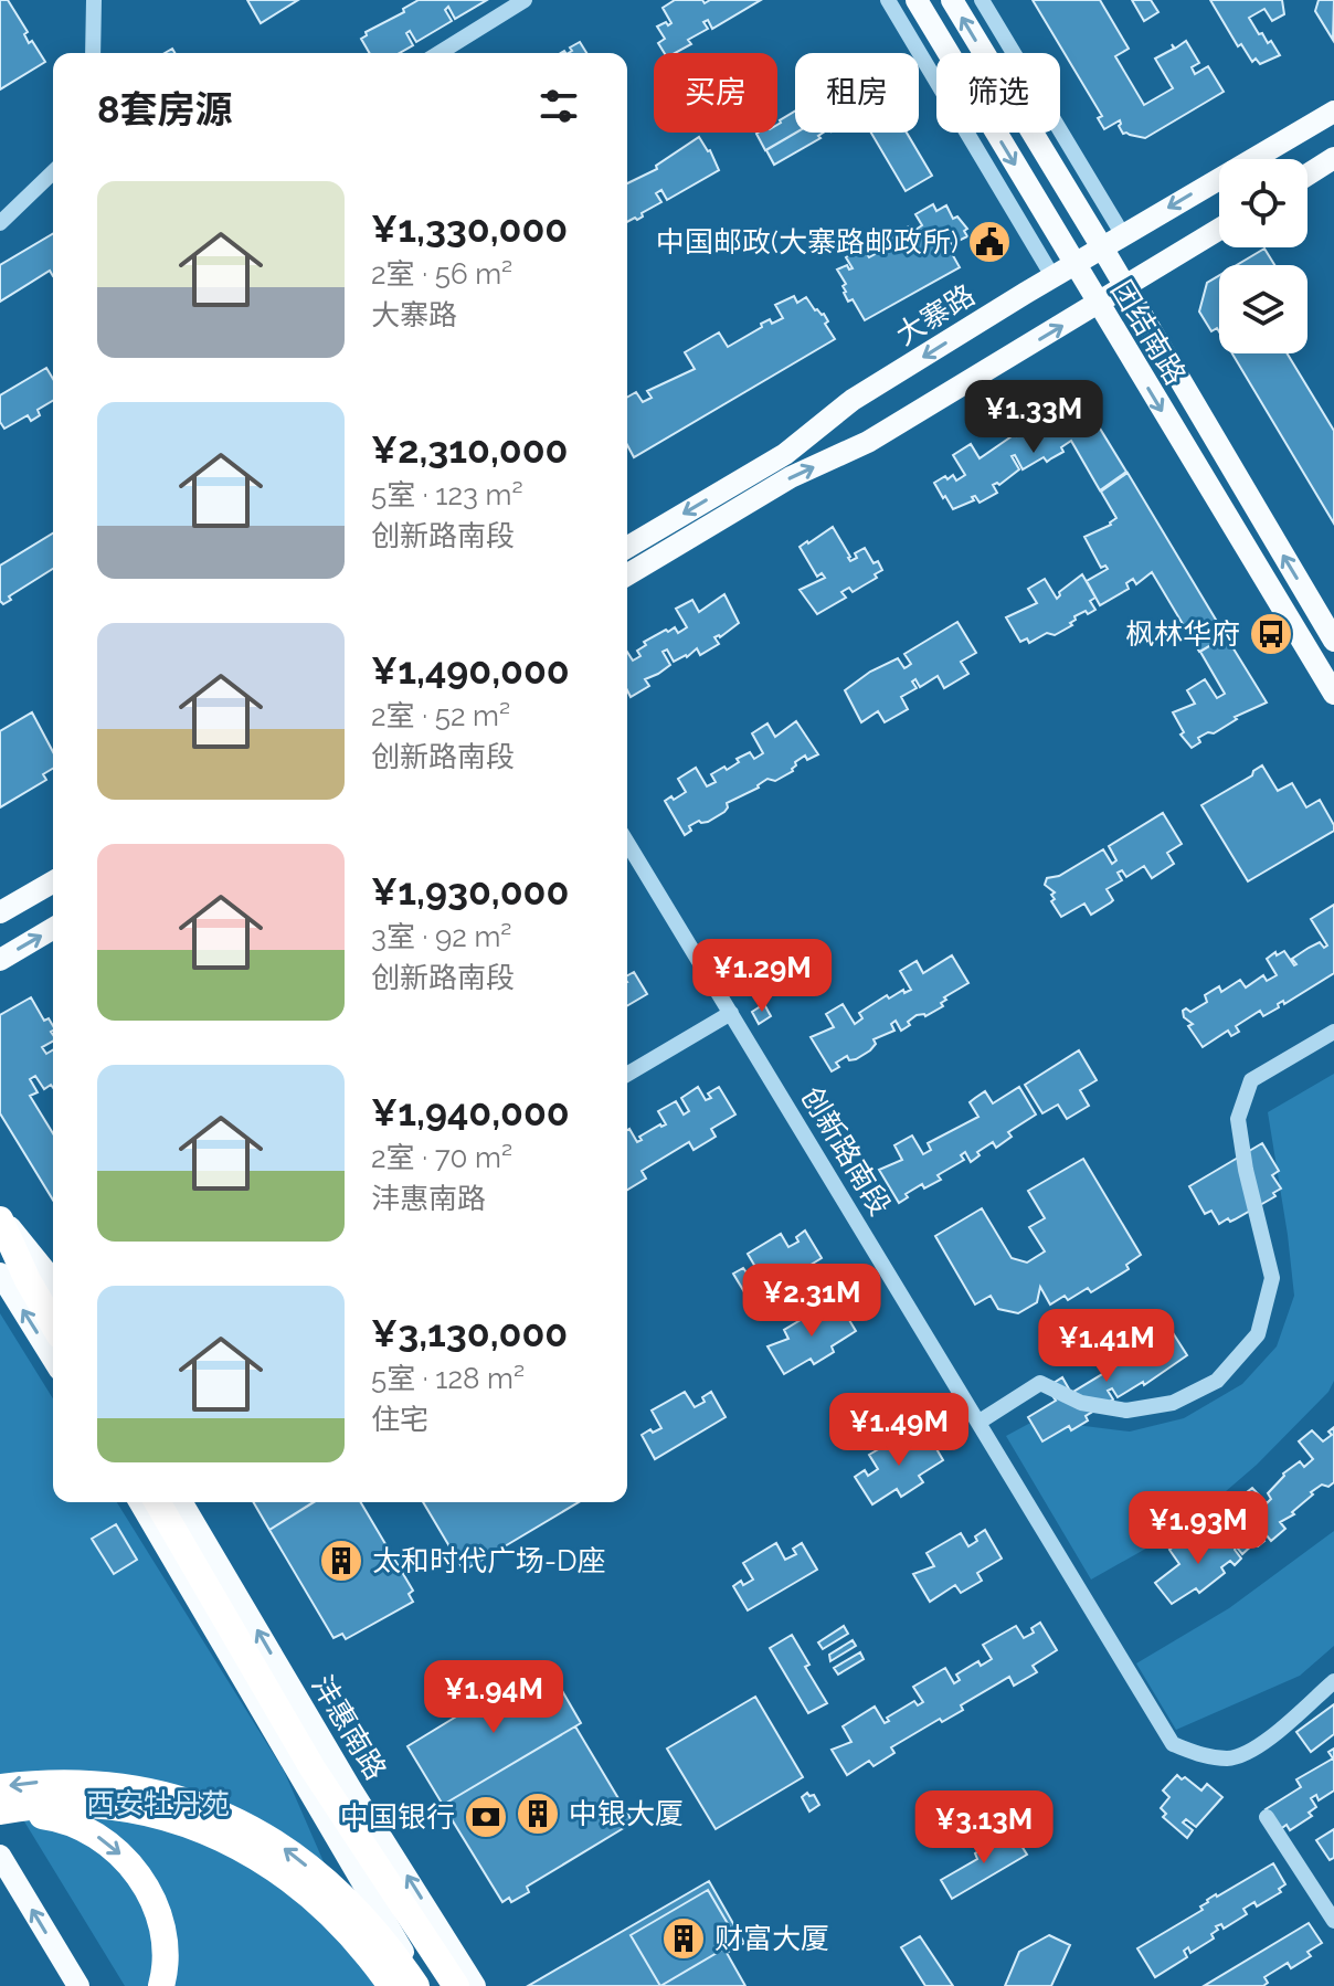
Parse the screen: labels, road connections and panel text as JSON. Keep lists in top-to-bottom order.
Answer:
{
  "streets": {
    "main road": ["大寨路", "团结南路", "沣惠南路"],
    "street": ["创新路南段"]
  },
  "crossings": [
    ["大寨路", "团结南路"]
  ],
  "parks": ["西安牡丹苑"],
  "places": {
    "public building": ["中国邮政(大寨路邮政所)"],
    "bus stop": ["枫林华府"],
    "building": ["太和时代广场-D座", "中银大厦", "财富大厦"],
    "bank": ["中国银行"]
  },
  "page": {
    "chip": ["买房", "租房", "筛选"],
    "heading": "8套房源",
    "list": [
      {
        "name": "¥1,330,000",
        "note": "2室 · 56 m² · 大寨路"
      },
      {
        "name": "¥2,310,000",
        "note": "5室 · 123 m² · 创新路南段"
      },
      {
        "name": "¥1,490,000",
        "note": "2室 · 52 m² · 创新路南段"
      },
      {
        "name": "¥1,930,000",
        "note": "3室 · 92 m² · 创新路南段"
      },
      {
        "name": "¥1,940,000",
        "note": "2室 · 70 m² · 沣惠南路"
      },
      {
        "name": "¥3,130,000",
        "note": "5室 · 128 m² · 住宅"
      }
    ],
    "price": [
      "¥1.33M",
      "¥1.29M",
      "¥2.31M",
      "¥1.41M",
      "¥1.49M",
      "¥1.93M",
      "¥1.94M",
      "¥3.13M"
    ]
  }
}
